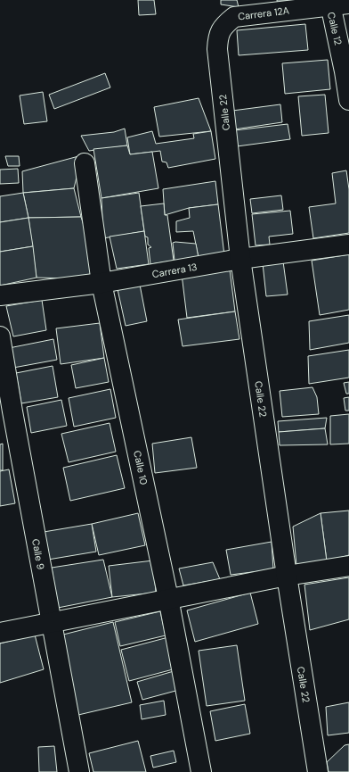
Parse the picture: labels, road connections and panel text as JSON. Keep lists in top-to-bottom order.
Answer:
{
  "streets": {
    "street": [
      "Carrera 12A",
      "Calle 12",
      "Calle 22",
      "Carrera 13",
      "Calle 10",
      "Calle 9"
    ]
  },
  "crossings": [
    ["Carrera 12A", "Calle 12"],
    ["Carrera 12A", "Calle 22"],
    ["Calle 22", "Carrera 13"],
    ["Carrera 13", "Calle 10"]
  ]
}
